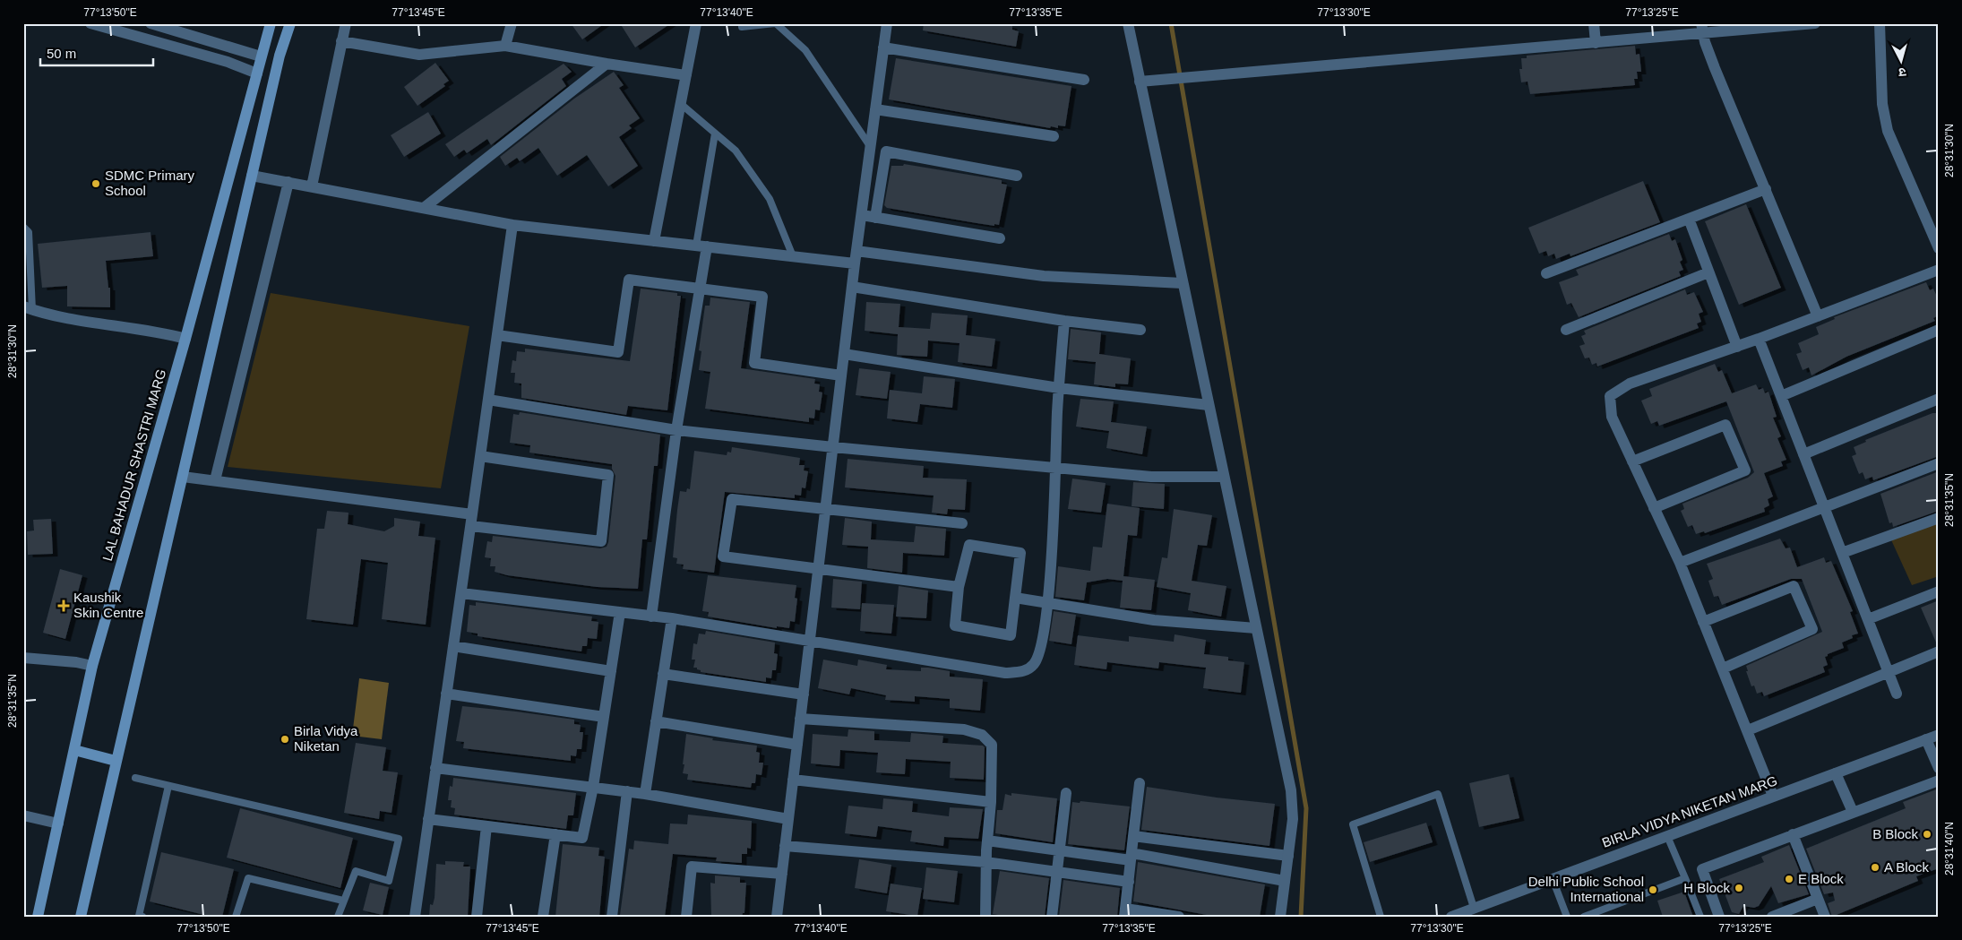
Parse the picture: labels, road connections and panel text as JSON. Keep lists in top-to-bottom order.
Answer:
{
  "streets": {
    "main road": ["LAL BAHADUR SHASTRI MARG"],
    "street": ["BIRLA VIDYA NIKETAN MARG"]
  },
  "places": {
    "other": [
      "SDMC Primary School",
      "Birla Vidya Niketan",
      "B Block",
      "A Block",
      "E Block",
      "H Block",
      "Delhi Public School International"
    ],
    "health": ["Kaushik Skin Centre"]
  },
  "scale_bar": "50 m",
  "north": "bottom",
  "coordinates": [
    "77°13'50\"E",
    "77°13'45\"E",
    "77°13'40\"E",
    "77°13'35\"E",
    "77°13'30\"E",
    "77°13'25\"E",
    "28°31'30\"N",
    "28°31'35\"N",
    "28°31'40\"N"
  ]
}
